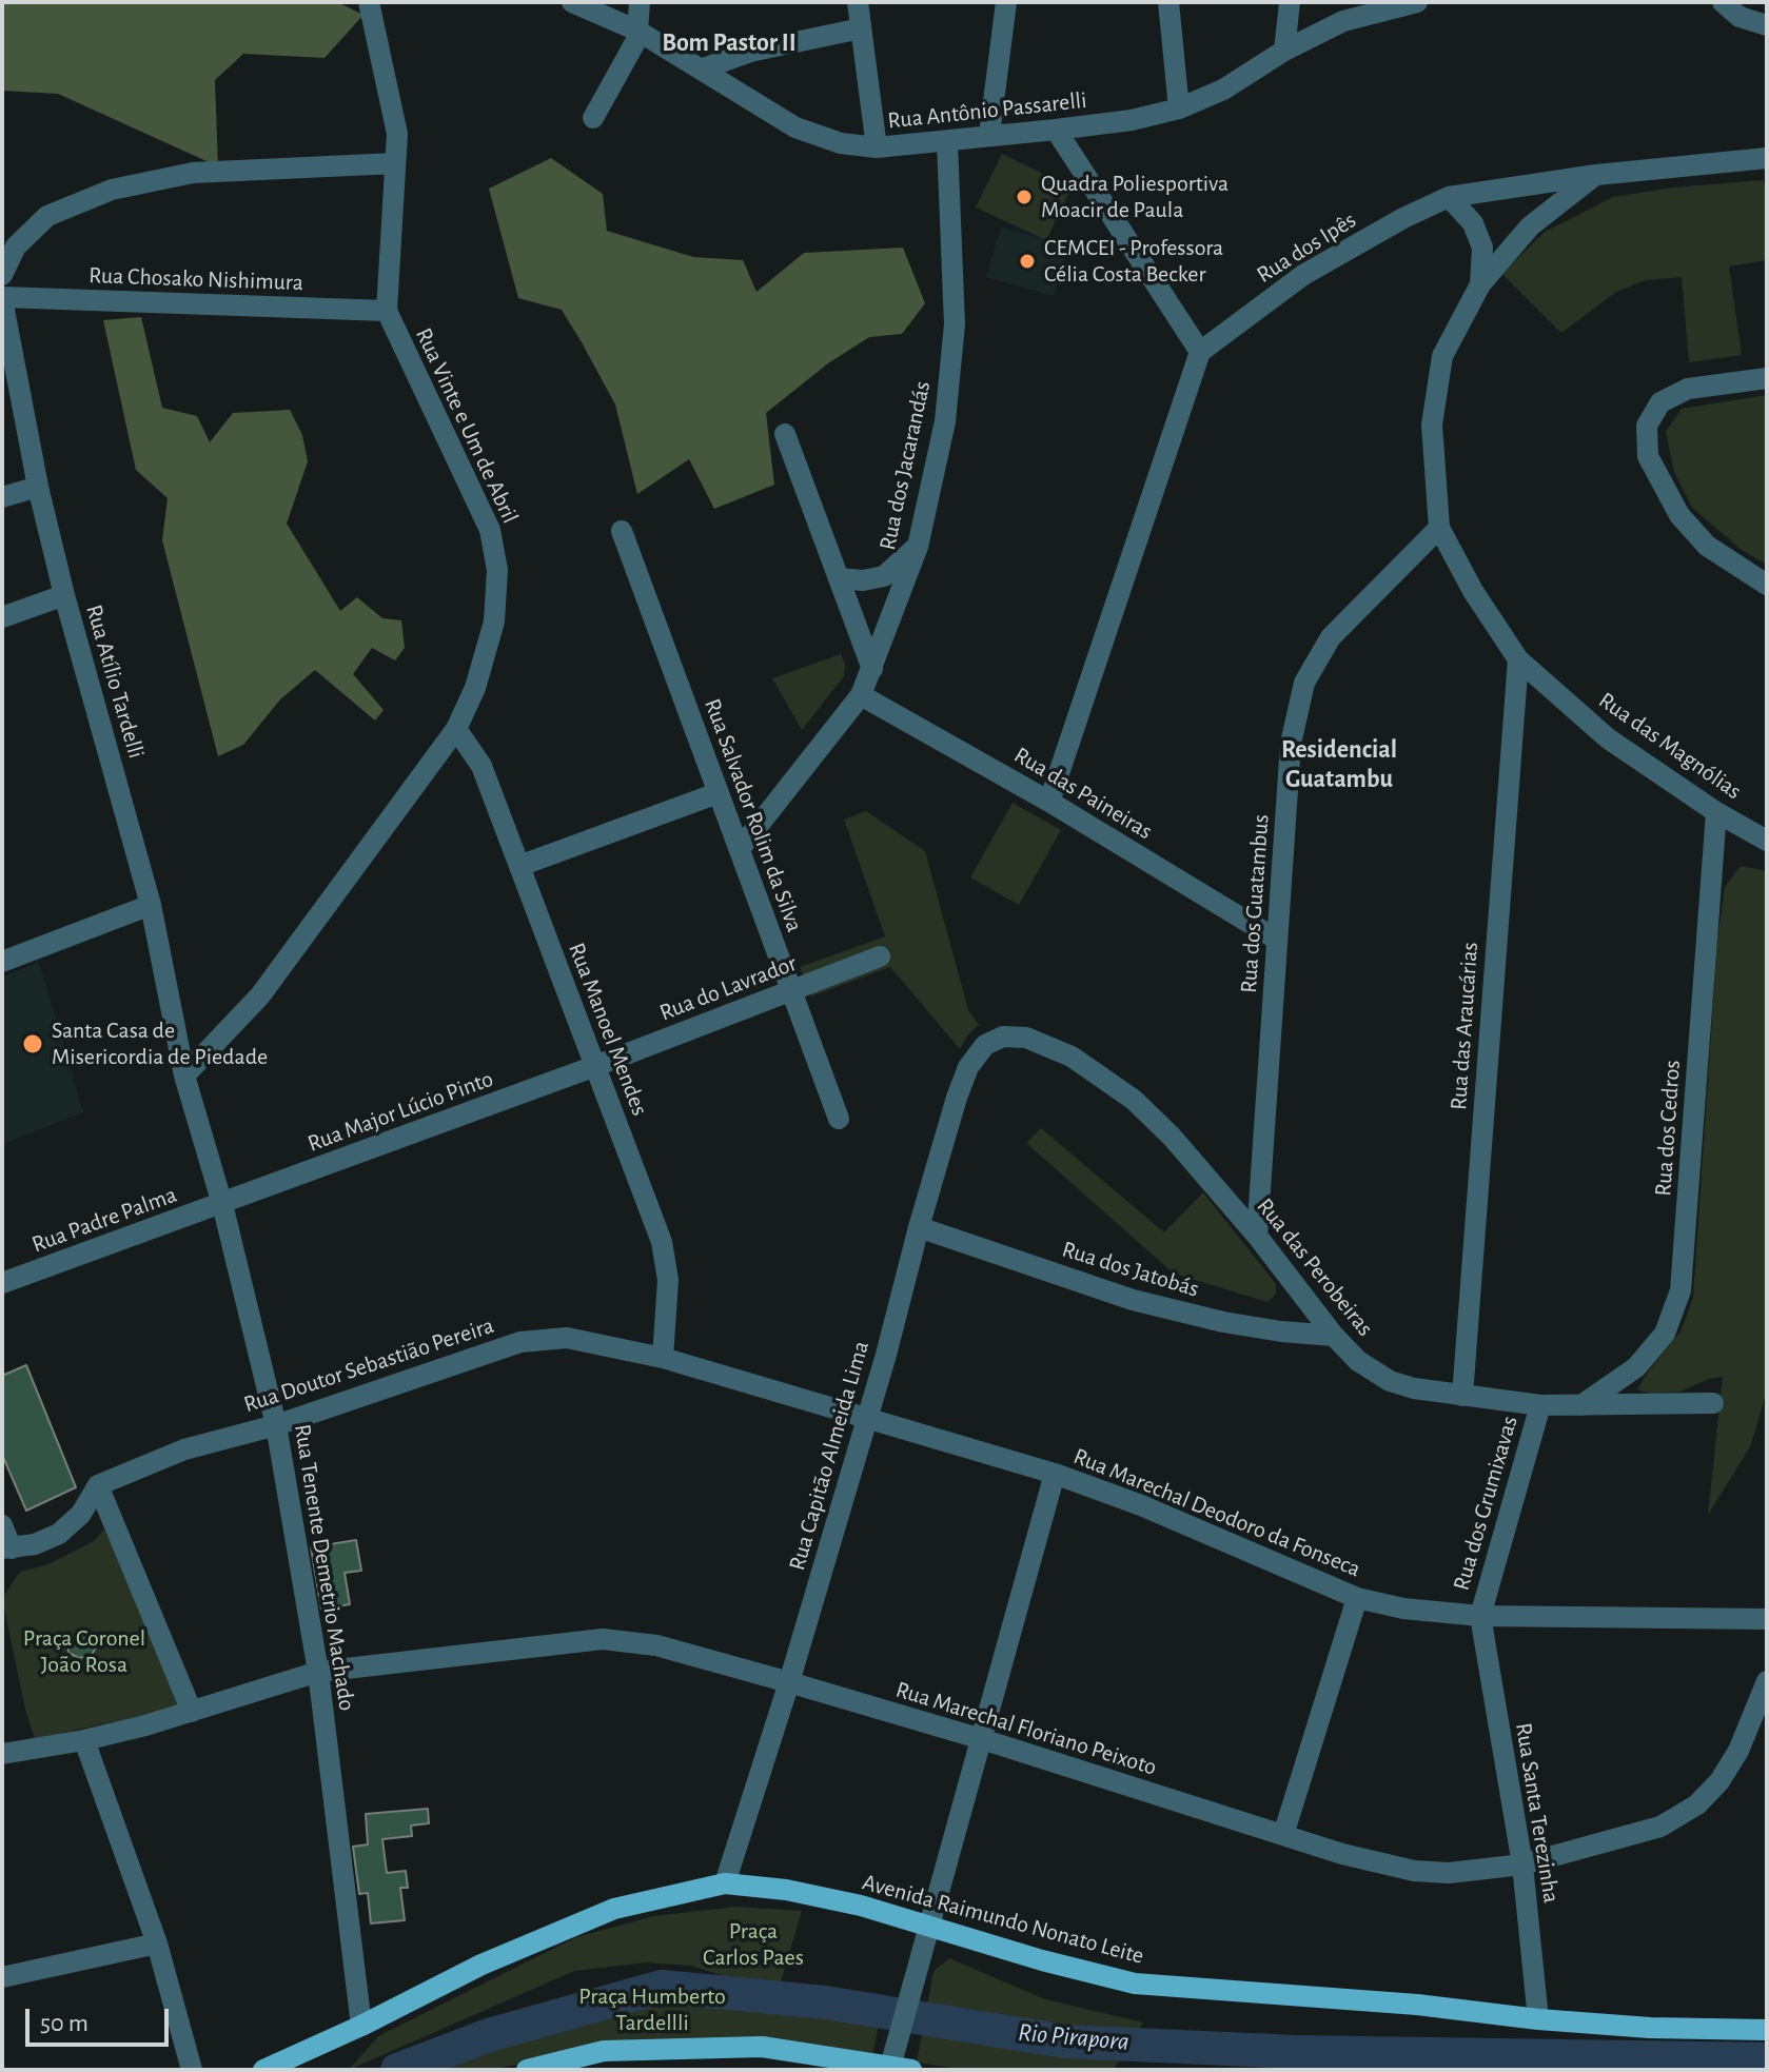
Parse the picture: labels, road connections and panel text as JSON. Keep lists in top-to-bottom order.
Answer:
{
  "streets": {
    "main road": ["Avenida Raimundo Nonato Leite"],
    "street": [
      "Rua Antônio Passarelli",
      "Rua dos Ipês",
      "Rua Chosako Nishimura",
      "Rua Vinte e Um de Abril",
      "Rua dos Jacarandás",
      "Rua Atílio Tardelli",
      "Rua das Magnólias",
      "Rua das Paineiras",
      "Rua Salvador Rolim da Silva",
      "Rua dos Guatambus",
      "Rua do Lavrador",
      "Rua das Araucárias",
      "Rua Manoel Mendes",
      "Rua Major Lúcio Pinto",
      "Rua dos Cedros",
      "Rua Padre Palma",
      "Rua das Perobeiras",
      "Rua dos Jatobás",
      "Rua Doutor Sebastião Pereira",
      "Rua Capitão Almeida Lima",
      "Rua dos Grumixavas",
      "Rua Marechal Deodoro da Fonseca",
      "Rua Tenente Demetrio Machado",
      "Rua Marechal Floriano Peixoto",
      "Rua Santa Terezinha"
    ]
  },
  "crossings": [
    ["Rua Antônio Passarelli", "Rua dos Jacarandás"],
    ["Rua dos Ipês", "Rua das Magnólias"],
    ["Rua Chosako Nishimura", "Rua Vinte e Um de Abril"],
    ["Rua Chosako Nishimura", "Rua Atílio Tardelli"],
    ["Rua Vinte e Um de Abril", "Rua Atílio Tardelli"],
    ["Rua Vinte e Um de Abril", "Rua Manoel Mendes"],
    ["Rua Vinte e Um de Abril", "Rua Tenente Demetrio Machado"],
    ["Rua dos Jacarandás", "Rua das Paineiras"],
    ["Rua dos Jacarandás", "Rua Salvador Rolim da Silva"],
    ["Rua Atílio Tardelli", "Rua Tenente Demetrio Machado"],
    ["Rua das Magnólias", "Rua dos Guatambus"],
    ["Rua das Magnólias", "Rua das Araucárias"],
    ["Rua das Magnólias", "Rua dos Cedros"],
    ["Rua das Paineiras", "Rua dos Guatambus"],
    ["Rua Salvador Rolim da Silva", "Rua do Lavrador"],
    ["Rua dos Guatambus", "Rua das Perobeiras"],
    ["Rua do Lavrador", "Rua Manoel Mendes"],
    ["Rua do Lavrador", "Rua Major Lúcio Pinto"],
    ["Rua das Araucárias", "Rua das Perobeiras"],
    ["Rua Manoel Mendes", "Rua Major Lúcio Pinto"],
    ["Rua Manoel Mendes", "Rua Doutor Sebastião Pereira"],
    ["Rua Manoel Mendes", "Rua Marechal Deodoro da Fonseca"],
    ["Rua Major Lúcio Pinto", "Rua Padre Palma"],
    ["Rua Major Lúcio Pinto", "Rua Tenente Demetrio Machado"],
    ["Rua dos Cedros", "Rua das Perobeiras"],
    ["Rua Padre Palma", "Rua Tenente Demetrio Machado"],
    ["Rua das Perobeiras", "Rua dos Jatobás"],
    ["Rua das Perobeiras", "Rua Capitão Almeida Lima"],
    ["Rua das Perobeiras", "Rua dos Grumixavas"],
    ["Rua dos Jatobás", "Rua Capitão Almeida Lima"],
    ["Rua Doutor Sebastião Pereira", "Rua Marechal Deodoro da Fonseca"],
    ["Rua Doutor Sebastião Pereira", "Rua Tenente Demetrio Machado"],
    ["Rua Capitão Almeida Lima", "Rua Marechal Deodoro da Fonseca"],
    ["Rua Capitão Almeida Lima", "Rua Marechal Floriano Peixoto"],
    ["Rua Capitão Almeida Lima", "Avenida Raimundo Nonato Leite"],
    ["Rua dos Grumixavas", "Rua Marechal Deodoro da Fonseca"],
    ["Rua dos Grumixavas", "Rua Santa Terezinha"],
    ["Rua Marechal Deodoro da Fonseca", "Rua Santa Terezinha"],
    ["Rua Tenente Demetrio Machado", "Rua Marechal Floriano Peixoto"],
    ["Rua Tenente Demetrio Machado", "Avenida Raimundo Nonato Leite"],
    ["Rua Marechal Floriano Peixoto", "Rua Santa Terezinha"],
    ["Rua Santa Terezinha", "Avenida Raimundo Nonato Leite"]
  ],
  "districts": ["Bom Pastor II", "Residencial Guatambu"],
  "water": ["Rio Pirapora"],
  "parks": ["Praça Coronel João Rosa", "Praça Carlos Paes", "Praça Humberto Tardellli"],
  "places": ["Quadra Poliesportiva Moacir de Paula", "CEMCEI - Professora Célia Costa Becker", "Santa Casa de Misericordia de Piedade"],
  "scale_bar": "50 m"
}
